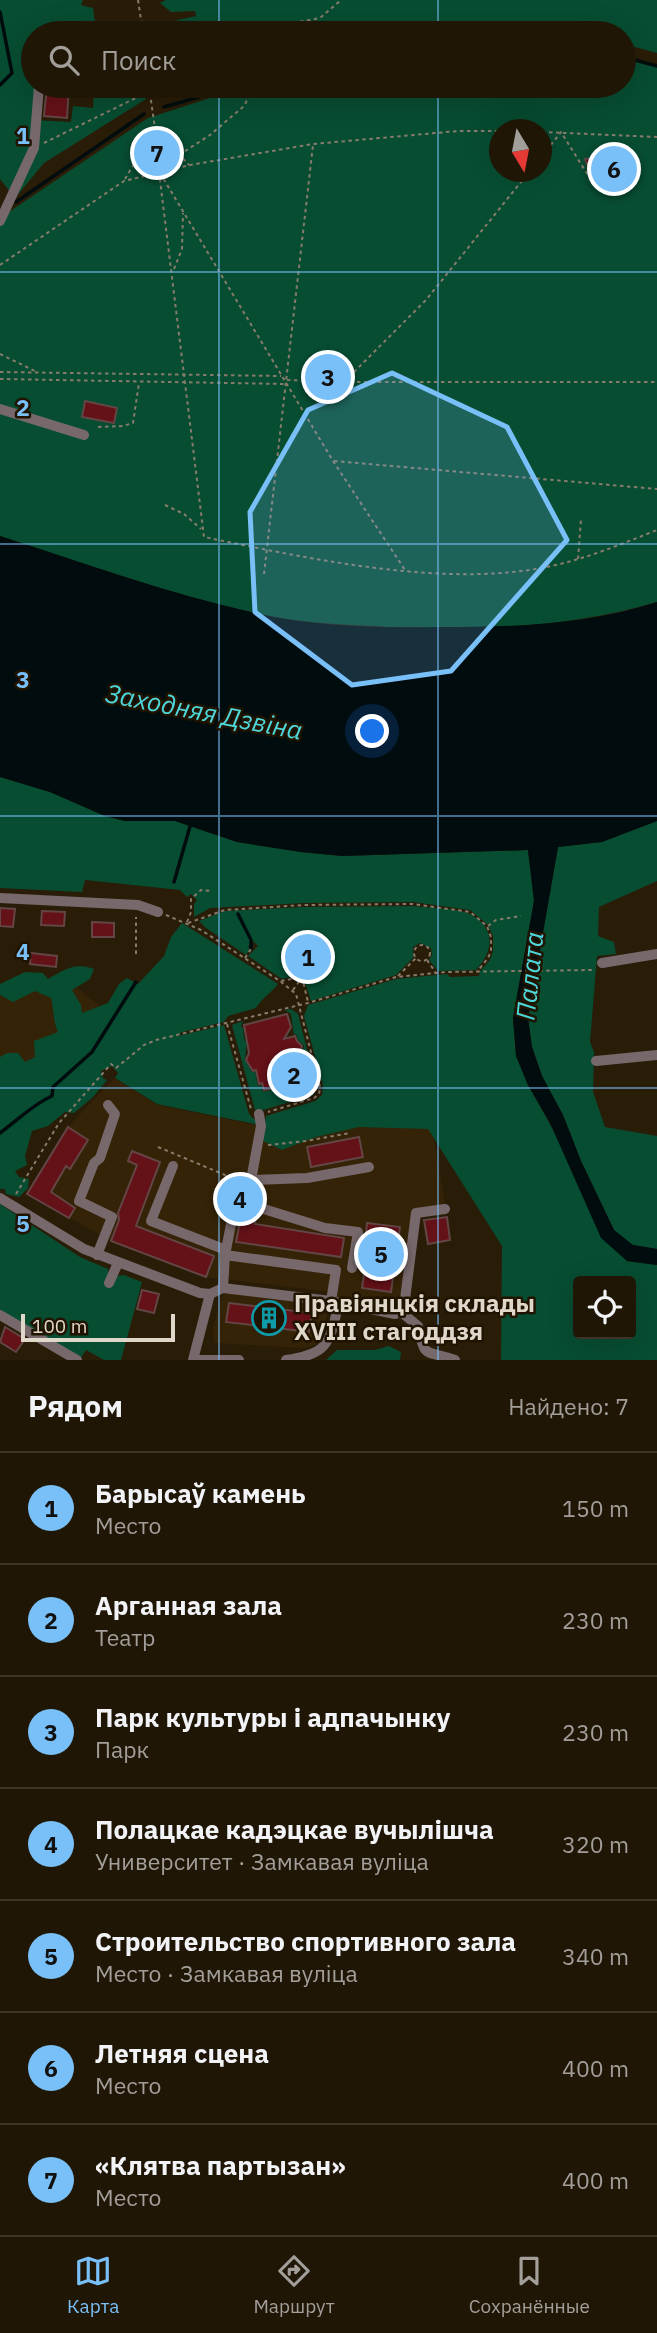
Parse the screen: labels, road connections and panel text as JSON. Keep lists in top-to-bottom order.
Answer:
{
  "water": ["Заходняя Дзвіна", "Палата"],
  "places": {
    "building": ["Правіянцкія склады XVIII стагоддзя"]
  },
  "scale_bar": "100 m",
  "north": "bottom",
  "page": {
    "search": "Поиск",
    "pins": [
      "7",
      "6",
      "3",
      "1",
      "2",
      "4",
      "5"
    ],
    "scale": "100 m",
    "heading": ["Рядом", "Найдено: 7"],
    "list": [
      {
        "mark": "1",
        "name": "Барысаў камень",
        "note": "Место",
        "value": "150 m"
      },
      {
        "mark": "2",
        "name": "Арганная зала",
        "note": "Театр",
        "value": "230 m"
      },
      {
        "mark": "3",
        "name": "Парк культуры і адпачынку",
        "note": "Парк",
        "value": "230 m"
      },
      {
        "mark": "4",
        "name": "Полацкае кадэцкае вучылішча",
        "note": "Университет · Замкавая вуліца",
        "value": "320 m"
      },
      {
        "mark": "5",
        "name": "Строительство спортивного зала",
        "note": "Место · Замкавая вуліца",
        "value": "340 m"
      },
      {
        "mark": "6",
        "name": "Летняя сцена",
        "note": "Место",
        "value": "400 m"
      },
      {
        "mark": "7",
        "name": "«Клятва партызан»",
        "note": "Место",
        "value": "400 m"
      }
    ],
    "nav": ["Карта", "Маршрут", "Сохранённые"]
  },
  "grid": {
    "rows": [
      "1",
      "2",
      "3",
      "4",
      "5"
    ]
  }
}
